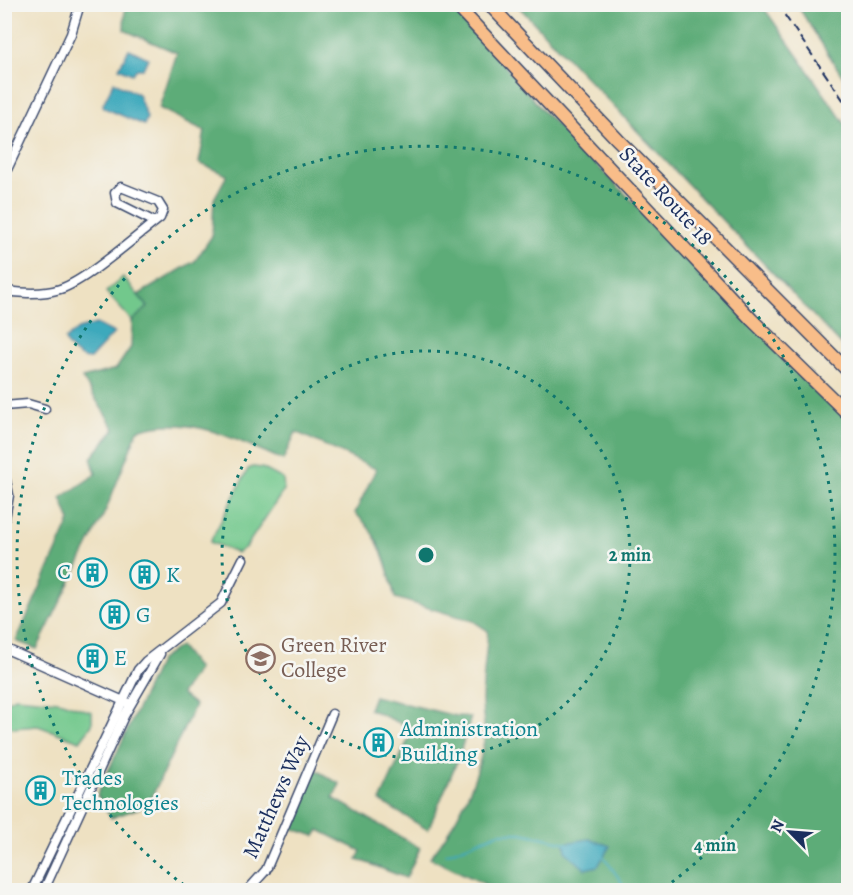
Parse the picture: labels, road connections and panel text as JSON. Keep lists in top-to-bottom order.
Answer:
{
  "streets": {
    "highway": ["State Route 18"],
    "street": ["Matthews Way"]
  },
  "places": {
    "building": [
      "C",
      "K",
      "G",
      "E",
      "Administration Building",
      "Trades Technologies"
    ],
    "school or university": ["Green River College"]
  },
  "north": "top left",
  "rings": ["2 min", "4 min"]
}
